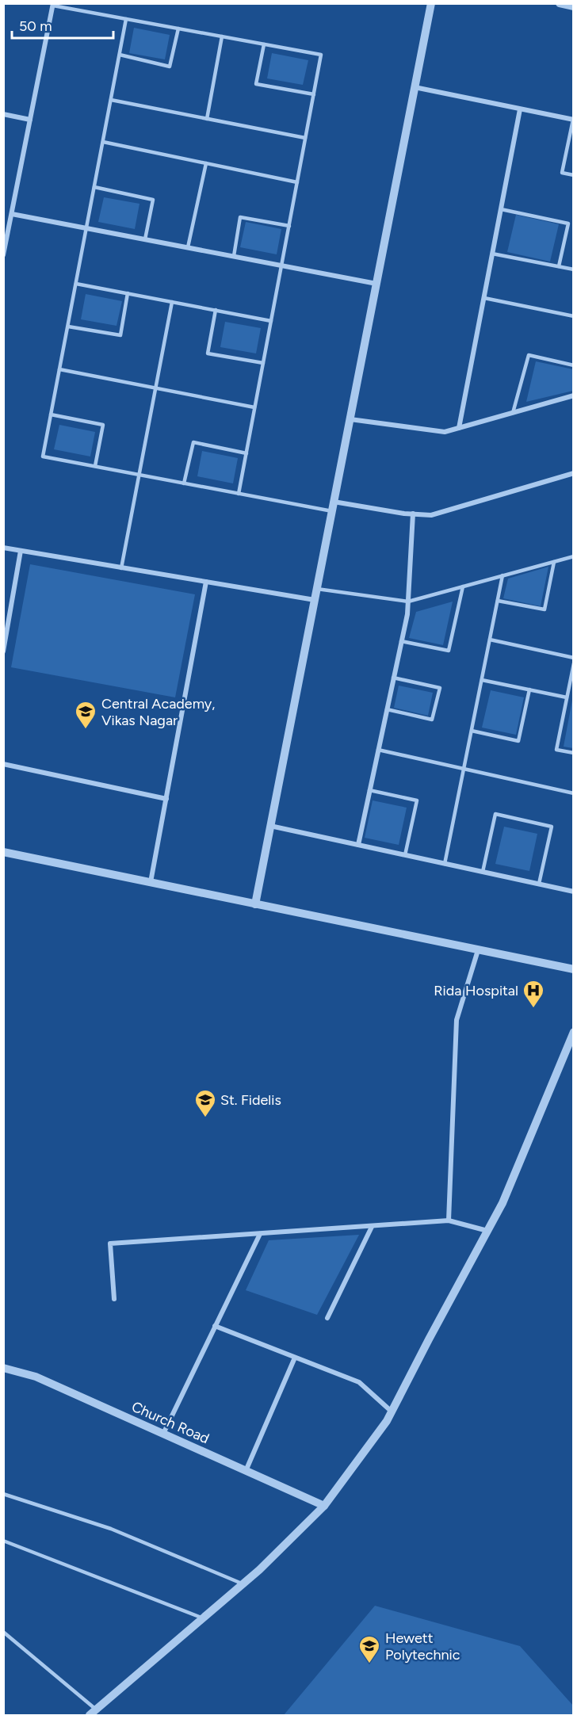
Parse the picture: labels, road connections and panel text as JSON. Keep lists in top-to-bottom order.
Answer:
{
  "streets": {
    "street": ["Church Road"]
  },
  "places": {
    "school or university": ["Central Academy, Vikas Nagar", "St. Fidelis", "Hewett Polytechnic"],
    "hospital": ["Rida Hospital"]
  },
  "scale_bar": "50 m"
}
